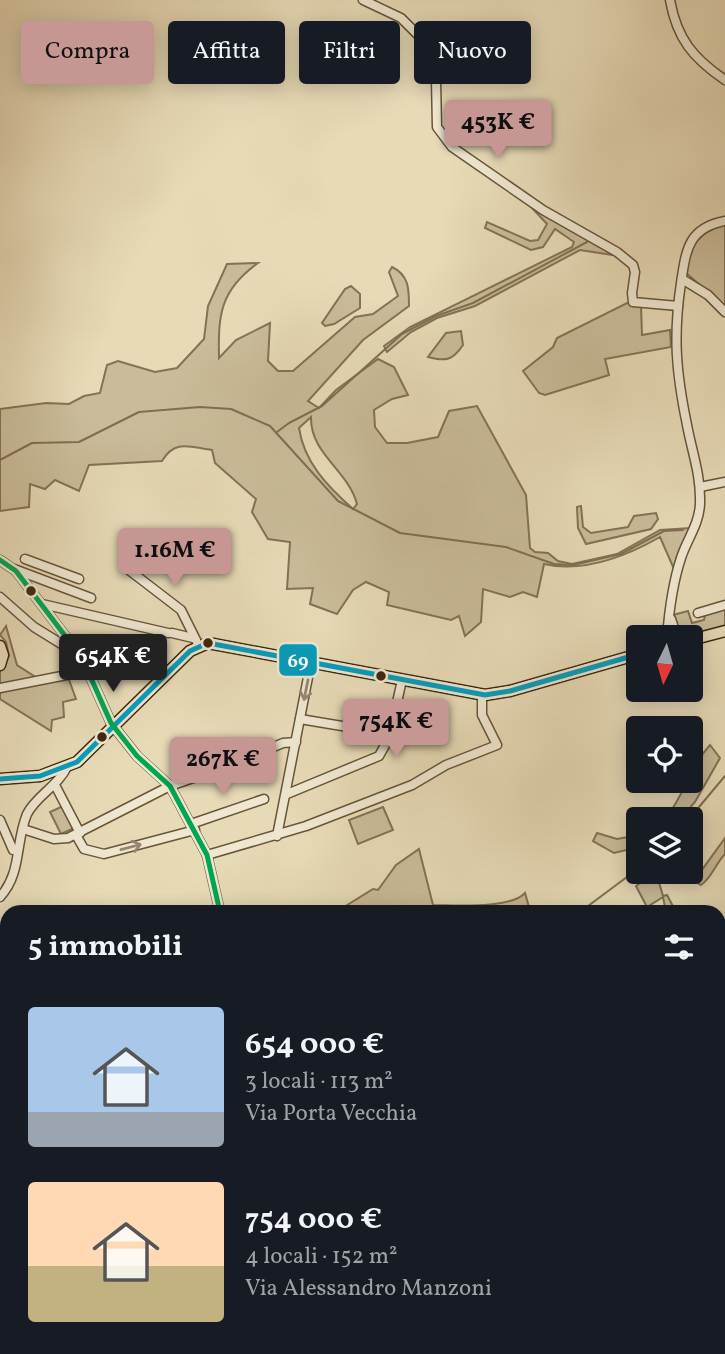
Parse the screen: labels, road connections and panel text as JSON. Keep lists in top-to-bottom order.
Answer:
{
  "lines": ["transit line 69"],
  "north": "bottom",
  "page": {
    "chip": [
      "Compra",
      "Affitta",
      "Filtri",
      "Nuovo"
    ],
    "price": [
      "453K €",
      "1.16M €",
      "654K €",
      "754K €",
      "267K €"
    ],
    "heading": "5 immobili",
    "list": [
      {
        "name": "654 000 €",
        "note": "3 locali · 113 m² · Via Porta Vecchia"
      },
      {
        "name": "754 000 €",
        "note": "4 locali · 152 m² · Via Alessandro Manzoni"
      }
    ]
  }
}
